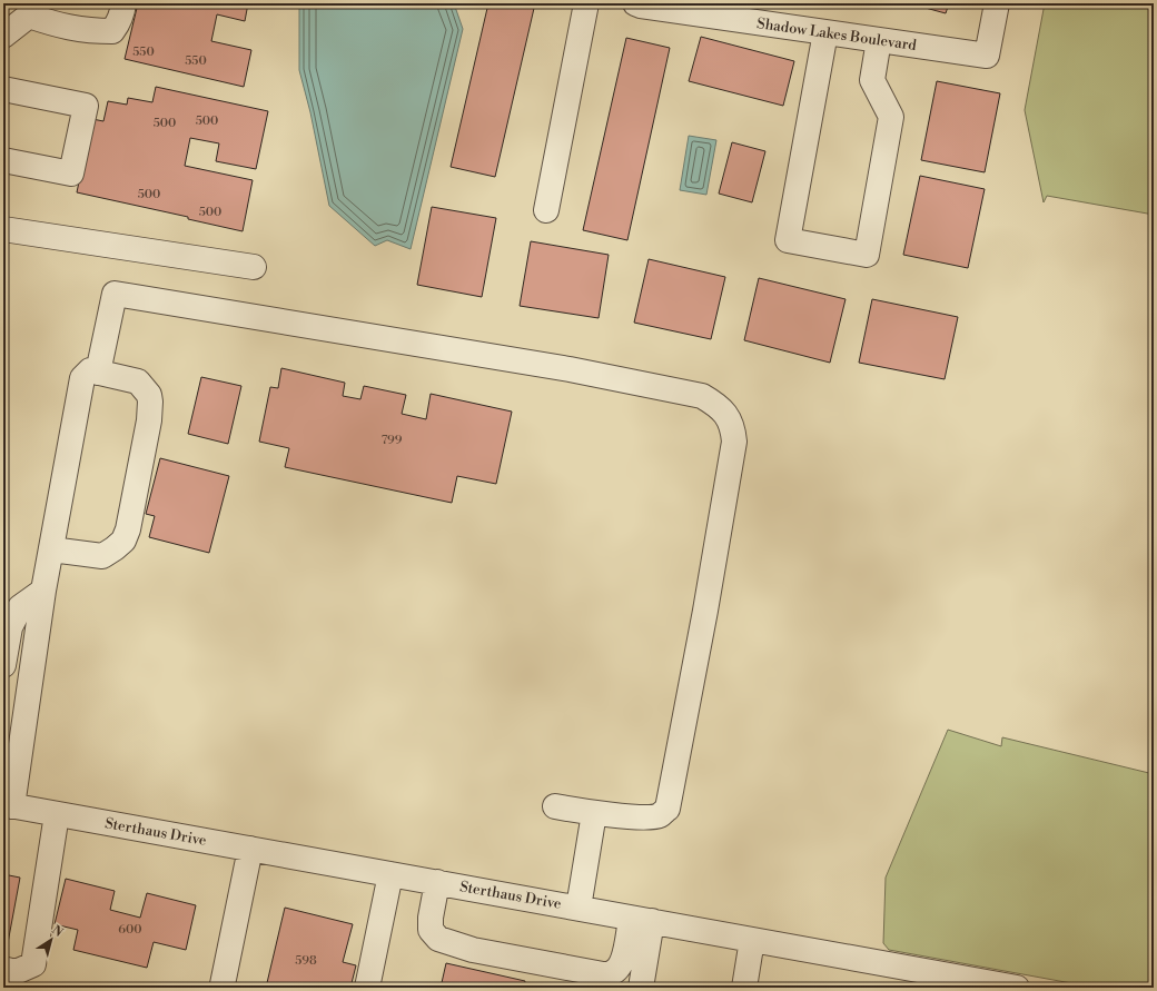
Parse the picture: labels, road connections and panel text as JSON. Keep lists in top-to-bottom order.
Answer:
{
  "streets": {
    "street": ["Shadow Lakes Boulevard", "Sterthaus Drive"]
  },
  "house_numbers": [
    "550",
    "550",
    "500",
    "500",
    "500",
    "500",
    "799",
    "600",
    "598"
  ],
  "north": "top right"
}
